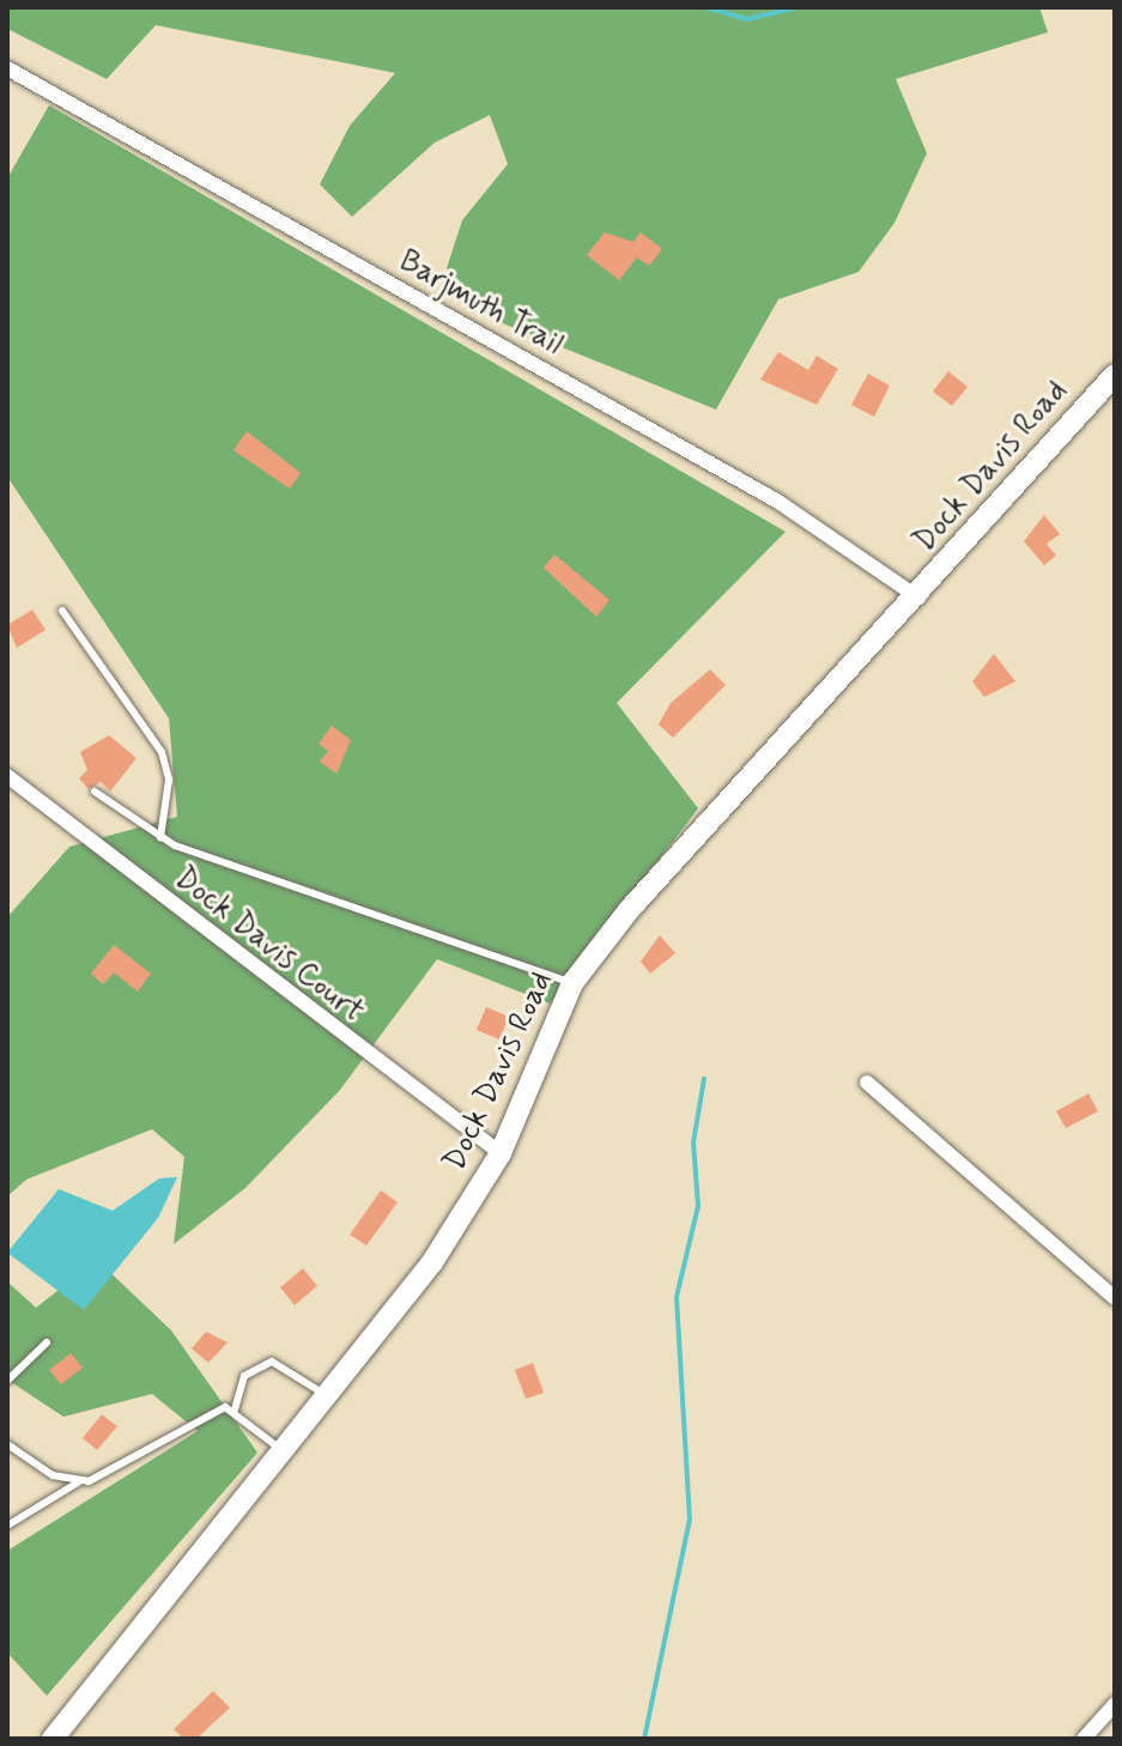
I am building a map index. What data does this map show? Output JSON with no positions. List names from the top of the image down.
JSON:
{
  "streets": {
    "street": ["Barjmuth Trail", "Dock Davis Road", "Dock Davis Court"]
  },
  "crossings": [
    ["Barjmuth Trail", "Dock Davis Road"],
    ["Dock Davis Road", "Dock Davis Court"]
  ]
}
